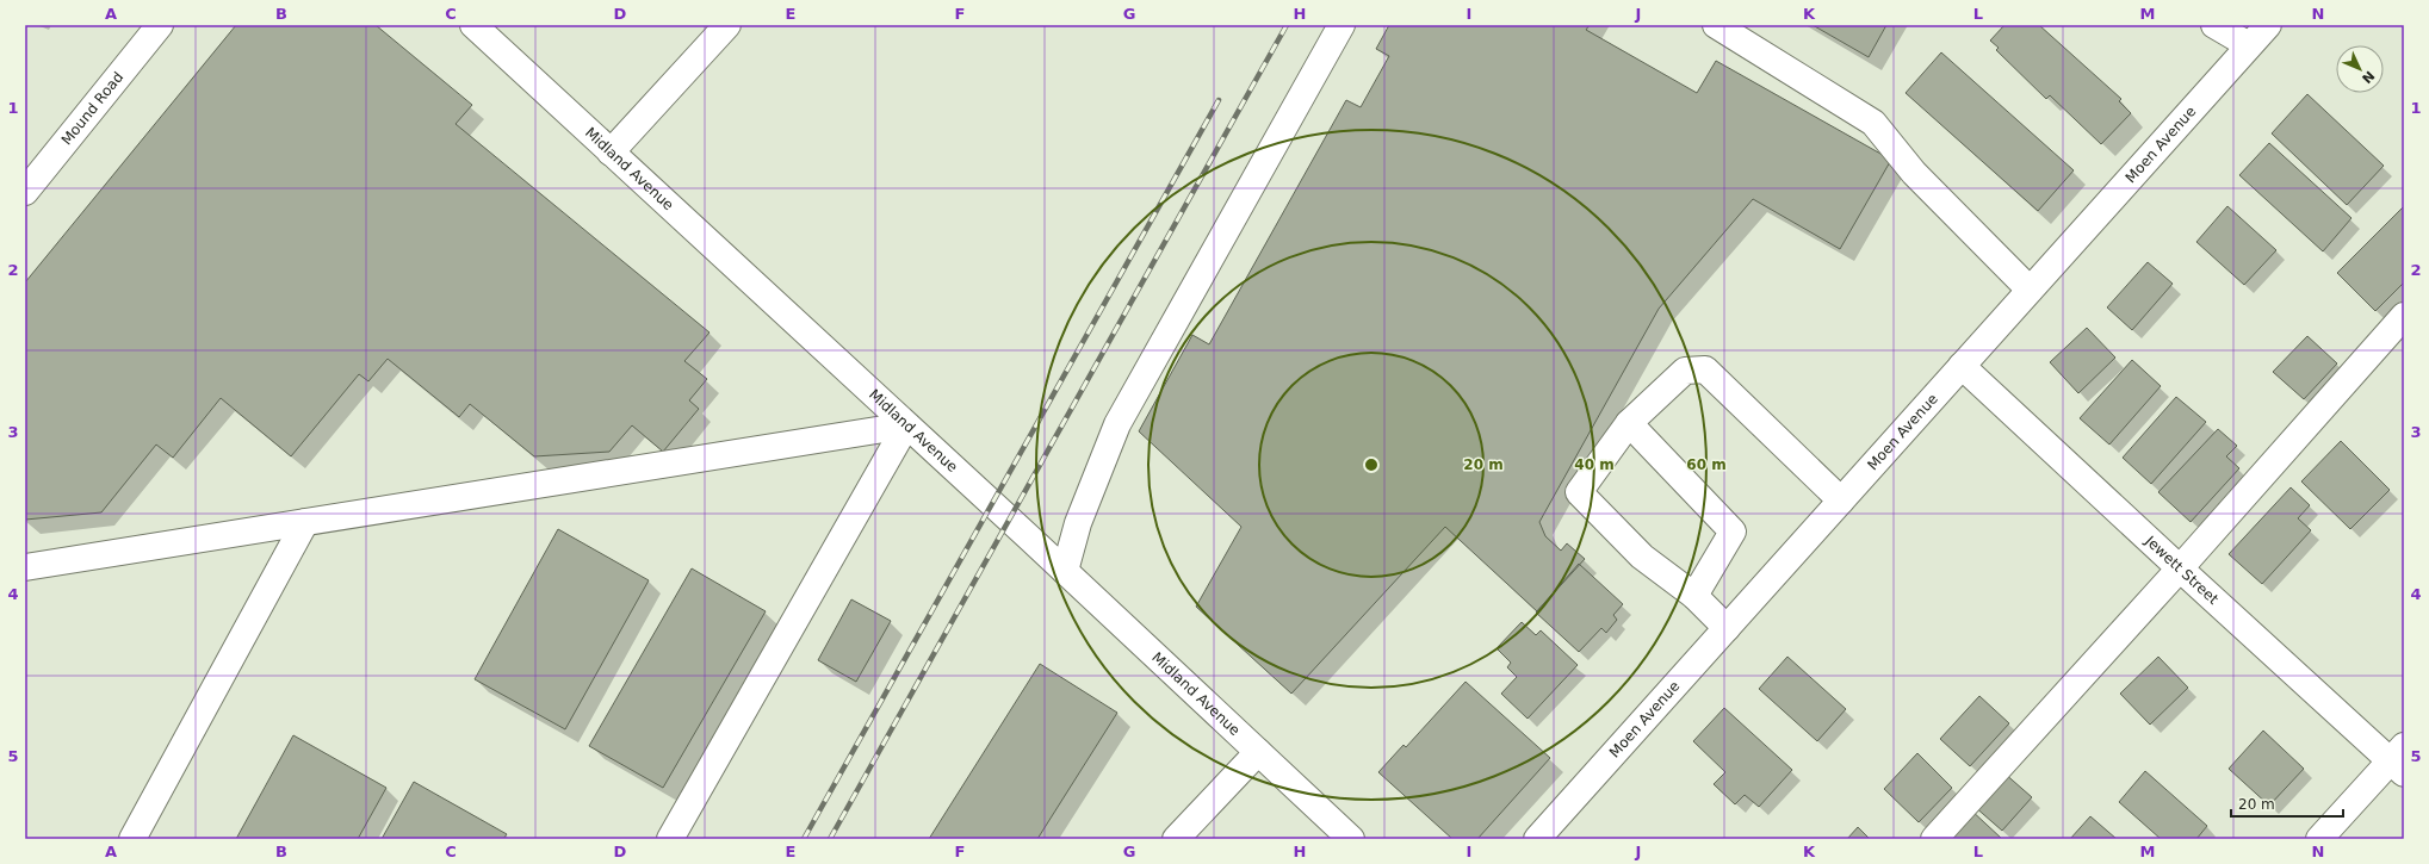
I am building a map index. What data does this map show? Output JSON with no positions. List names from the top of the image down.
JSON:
{
  "streets": {
    "street": [
      "Mound Road",
      "Moen Avenue",
      "Midland Avenue",
      "Jewett Street"
    ]
  },
  "crossings": [
    ["Moen Avenue", "Jewett Street"]
  ],
  "scale_bar": "20 m",
  "north": "bottom right",
  "grid": {
    "columns": [
      "A",
      "B",
      "C",
      "D",
      "E",
      "F",
      "G",
      "H",
      "I",
      "J",
      "K",
      "L",
      "M",
      "N"
    ],
    "rows": [
      "1",
      "2",
      "3",
      "4",
      "5"
    ]
  },
  "rings": ["20 m", "40 m", "60 m"]
}
